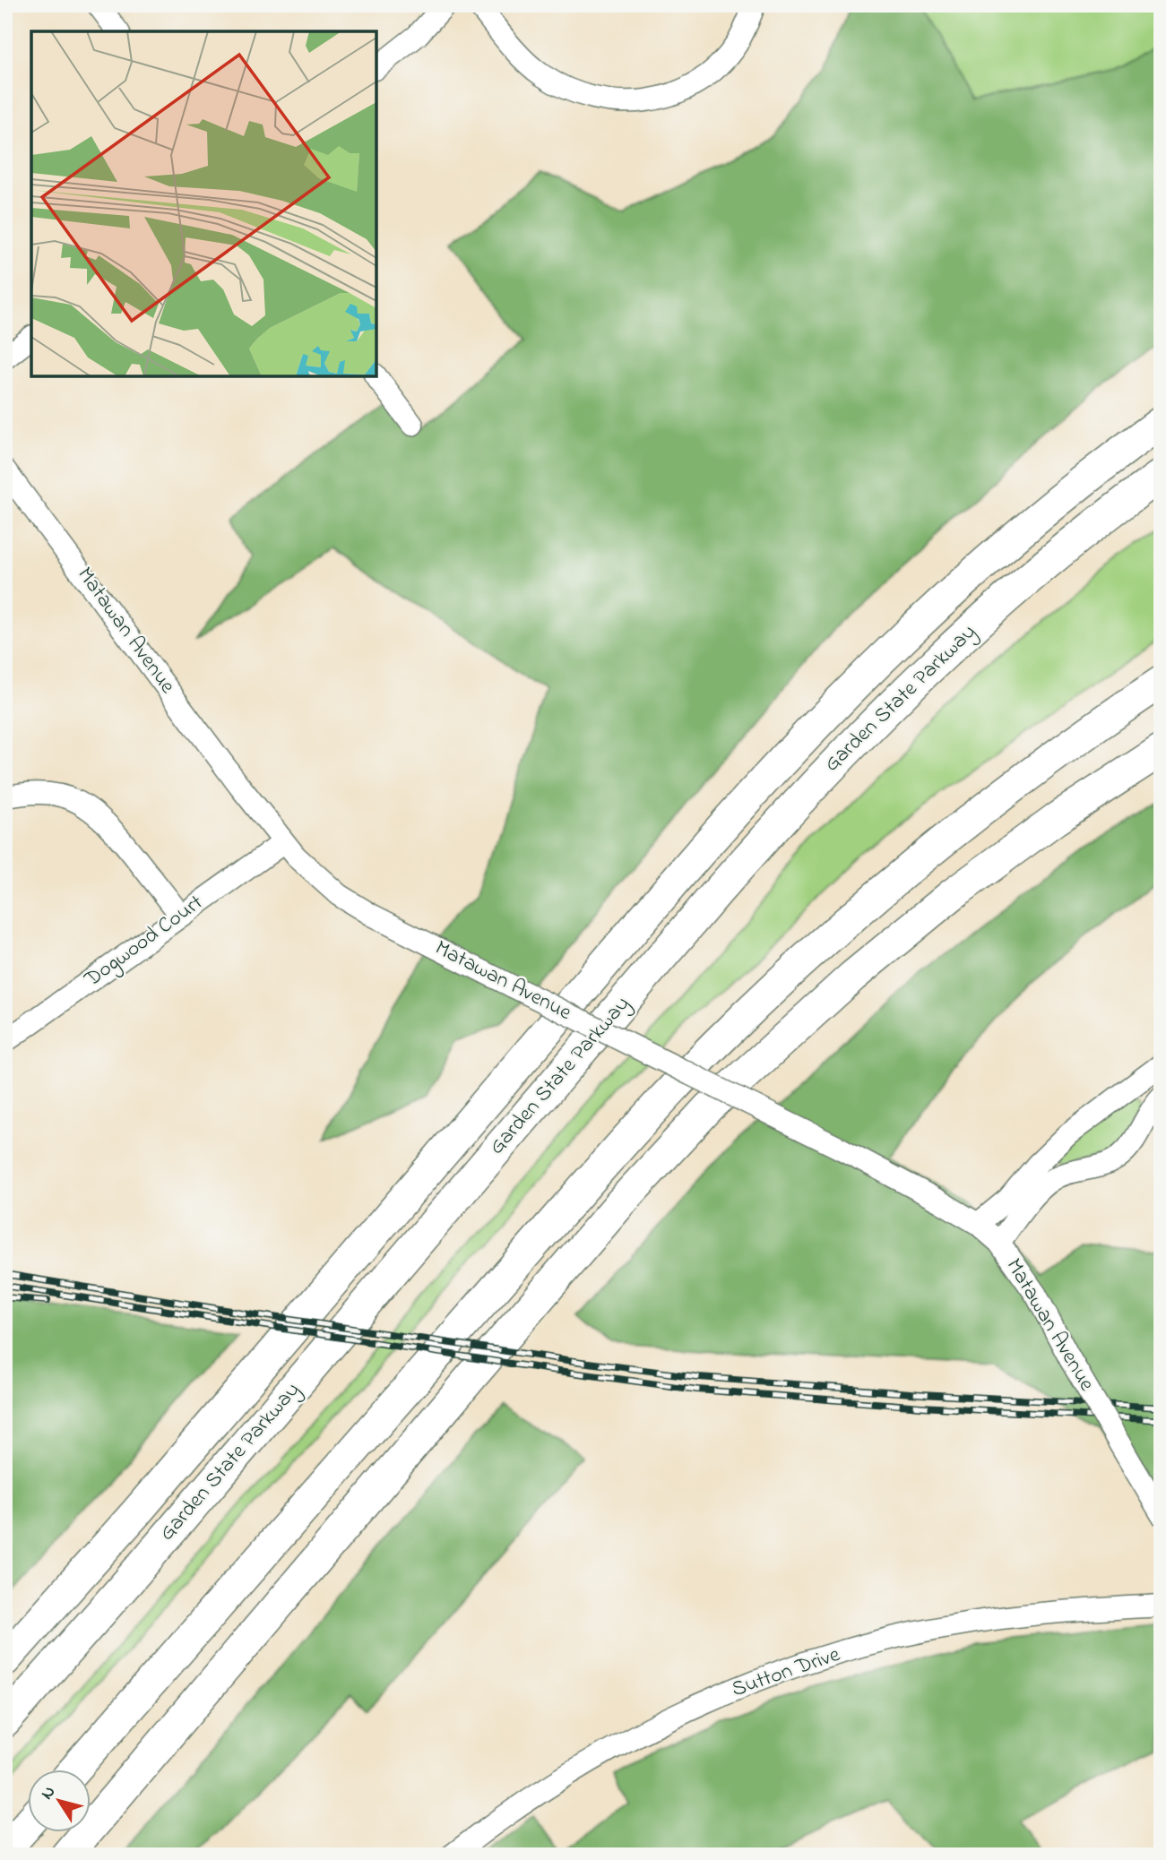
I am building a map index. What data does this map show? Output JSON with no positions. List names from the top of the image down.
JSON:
{
  "streets": {
    "highway": ["Garden State Parkway"],
    "street": ["Matawan Avenue", "Dogwood Court", "Sutton Drive"]
  },
  "crossings": [
    ["Matawan Avenue", "Dogwood Court"]
  ],
  "north": "top left"
}
